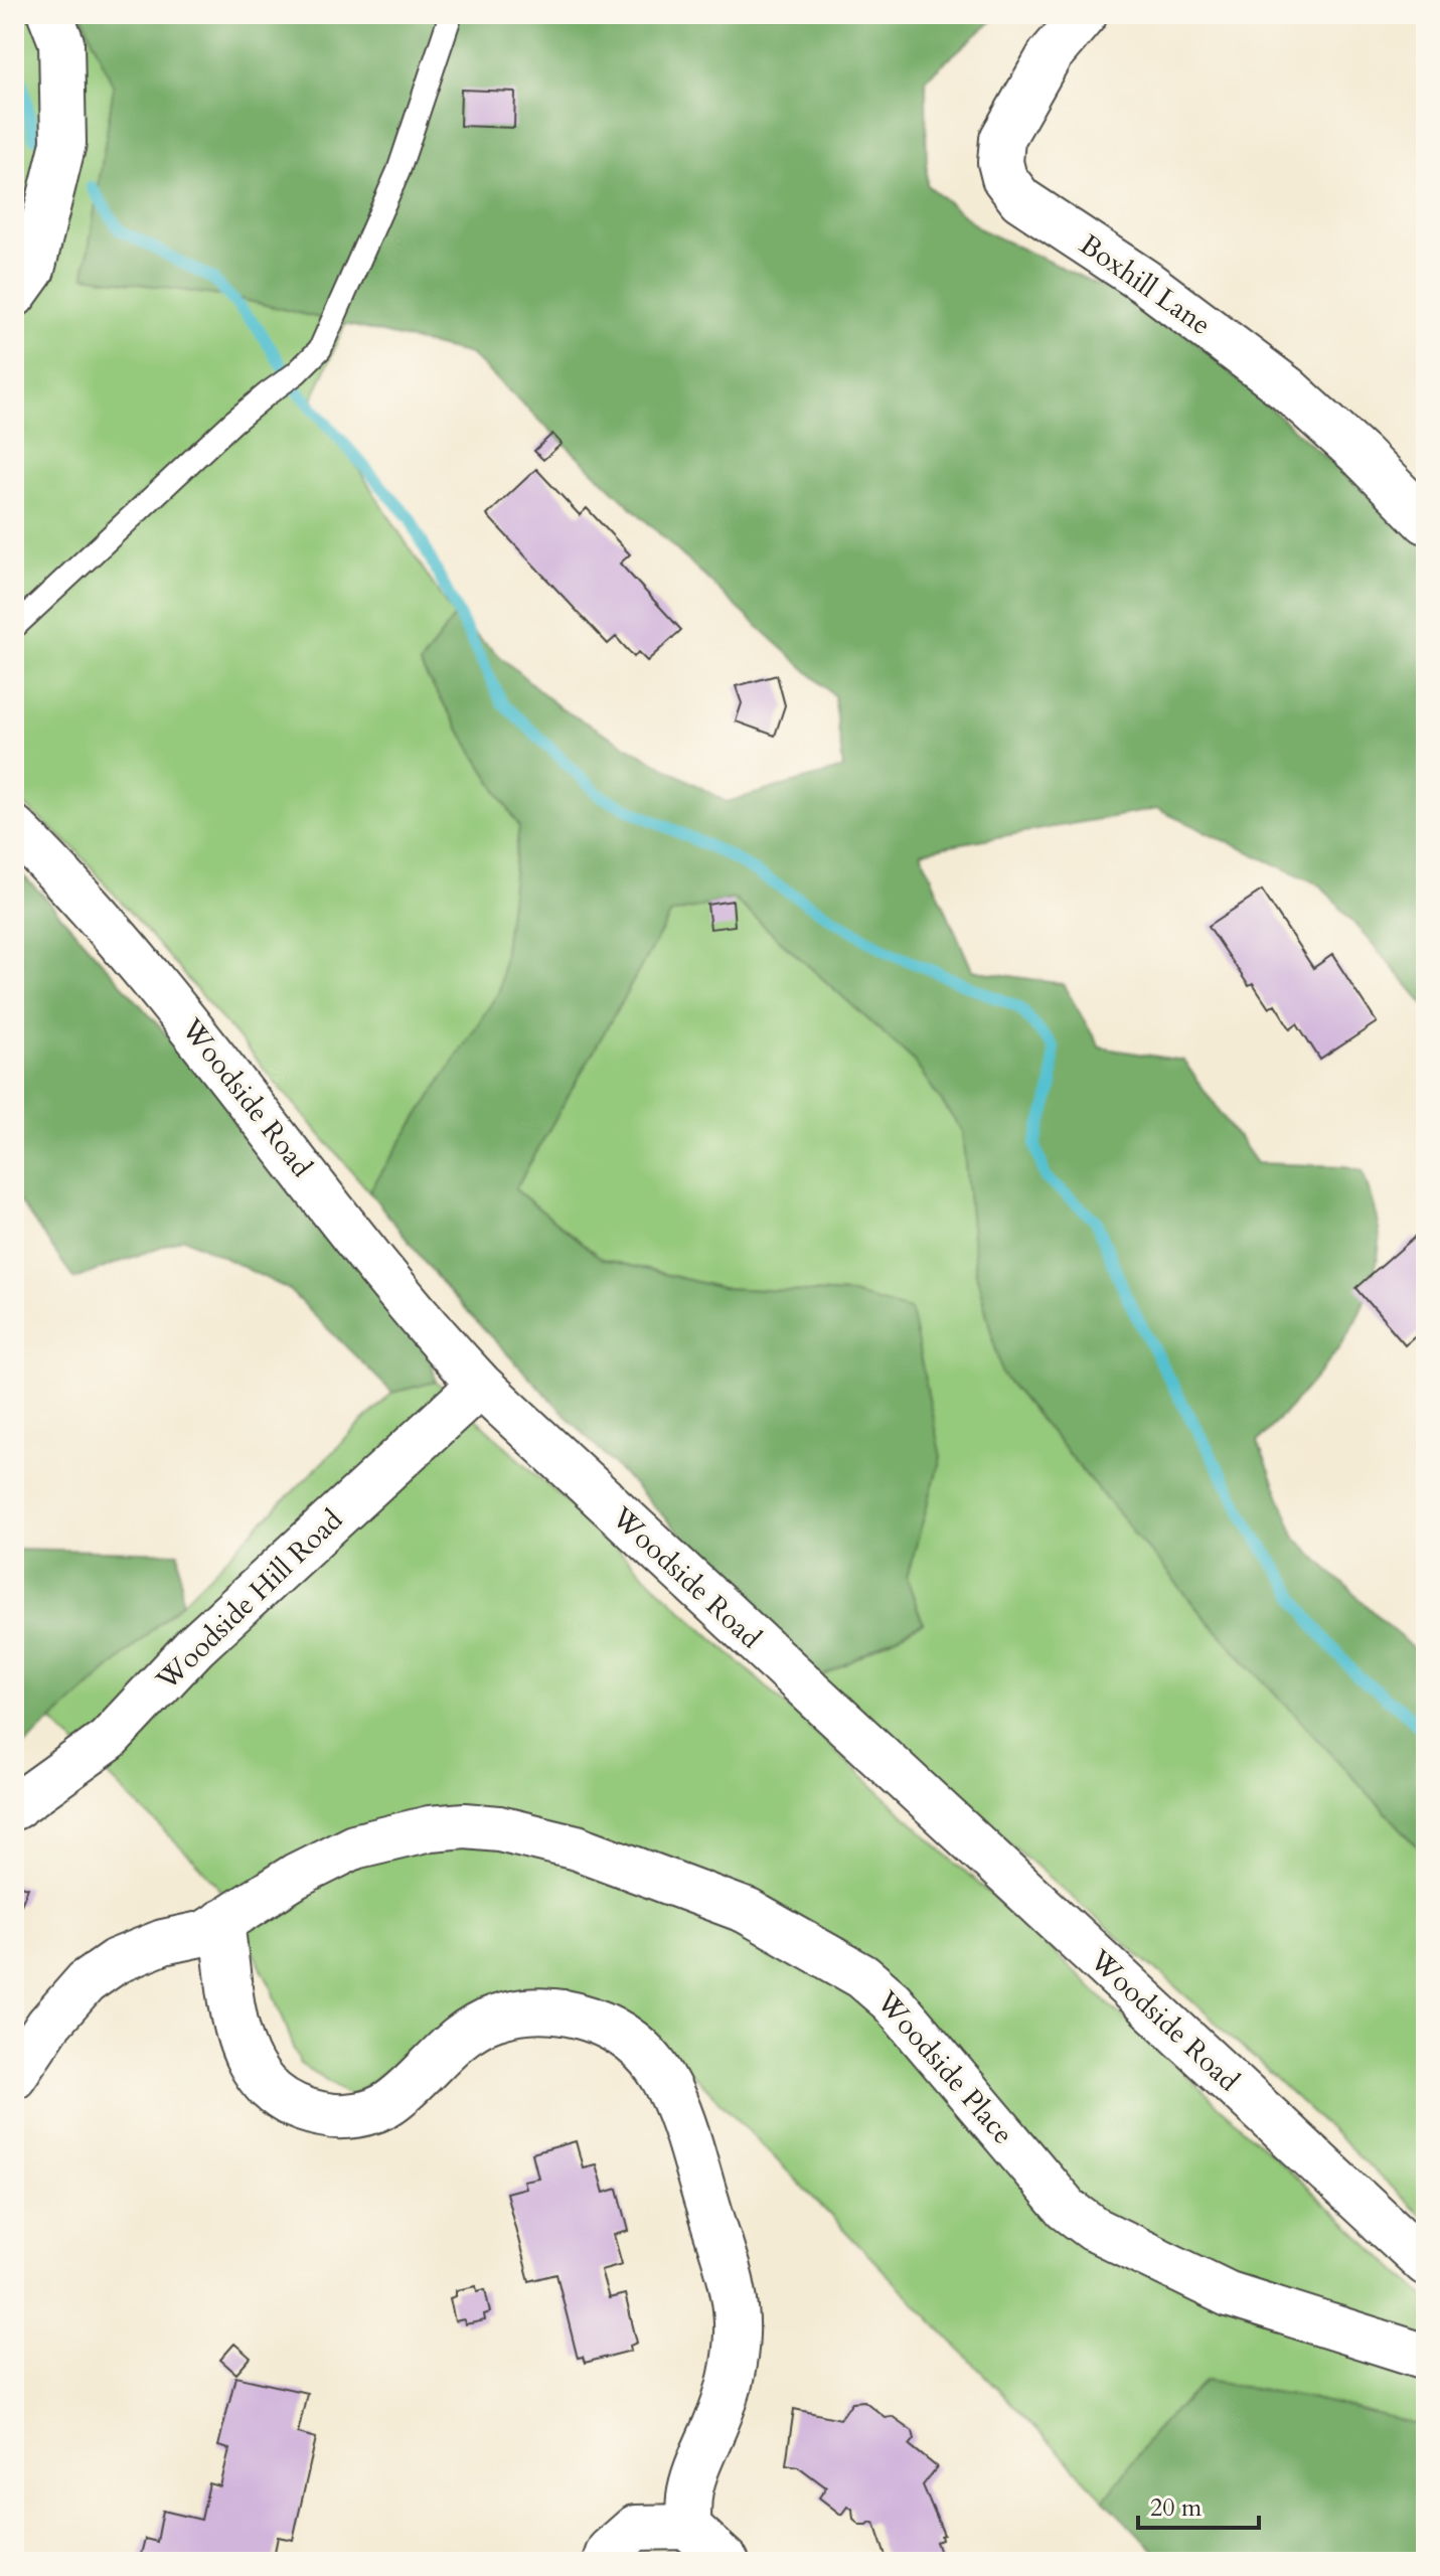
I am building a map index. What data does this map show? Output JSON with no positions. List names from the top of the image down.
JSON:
{
  "streets": {
    "street": [
      "Boxhill Lane",
      "Woodside Road",
      "Woodside Hill Road",
      "Woodside Place"
    ]
  },
  "crossings": [
    ["Woodside Road", "Woodside Hill Road"]
  ],
  "scale_bar": "20 m"
}
